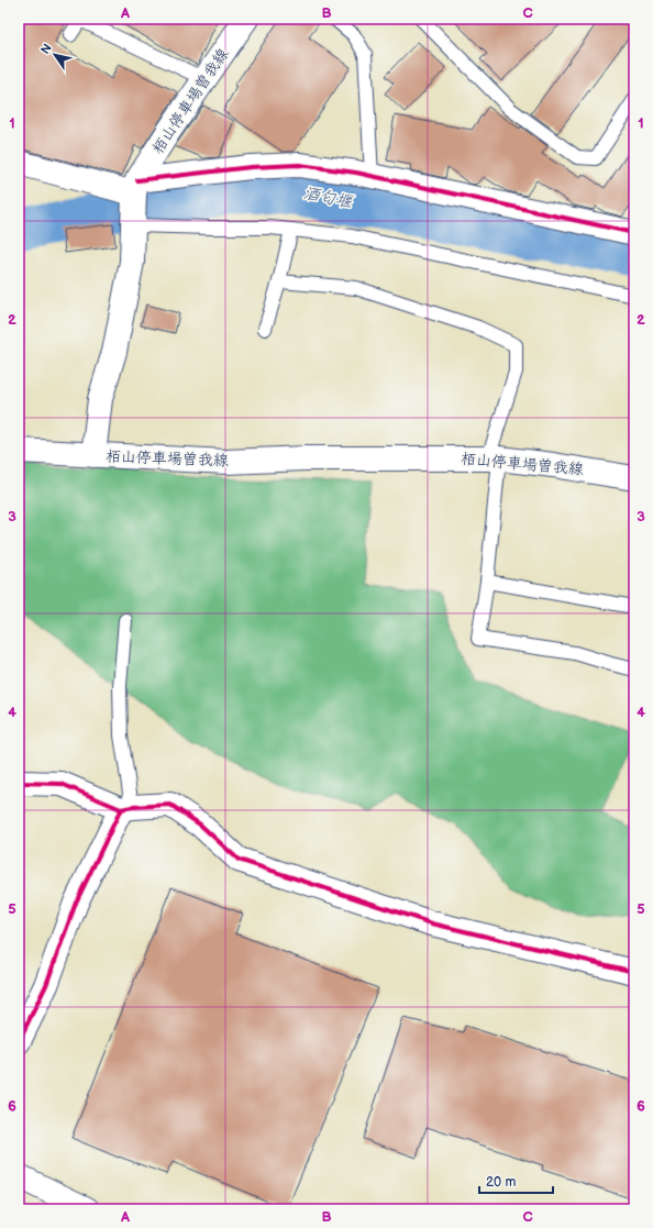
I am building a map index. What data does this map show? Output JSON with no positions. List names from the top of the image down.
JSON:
{
  "streets": {
    "main road": ["栢山停車場曽我線"]
  },
  "water": ["酒匂堰"],
  "scale_bar": "20 m",
  "north": "top left",
  "grid": {
    "columns": ["A", "B", "C"],
    "rows": [
      "1",
      "2",
      "3",
      "4",
      "5",
      "6"
    ]
  }
}
